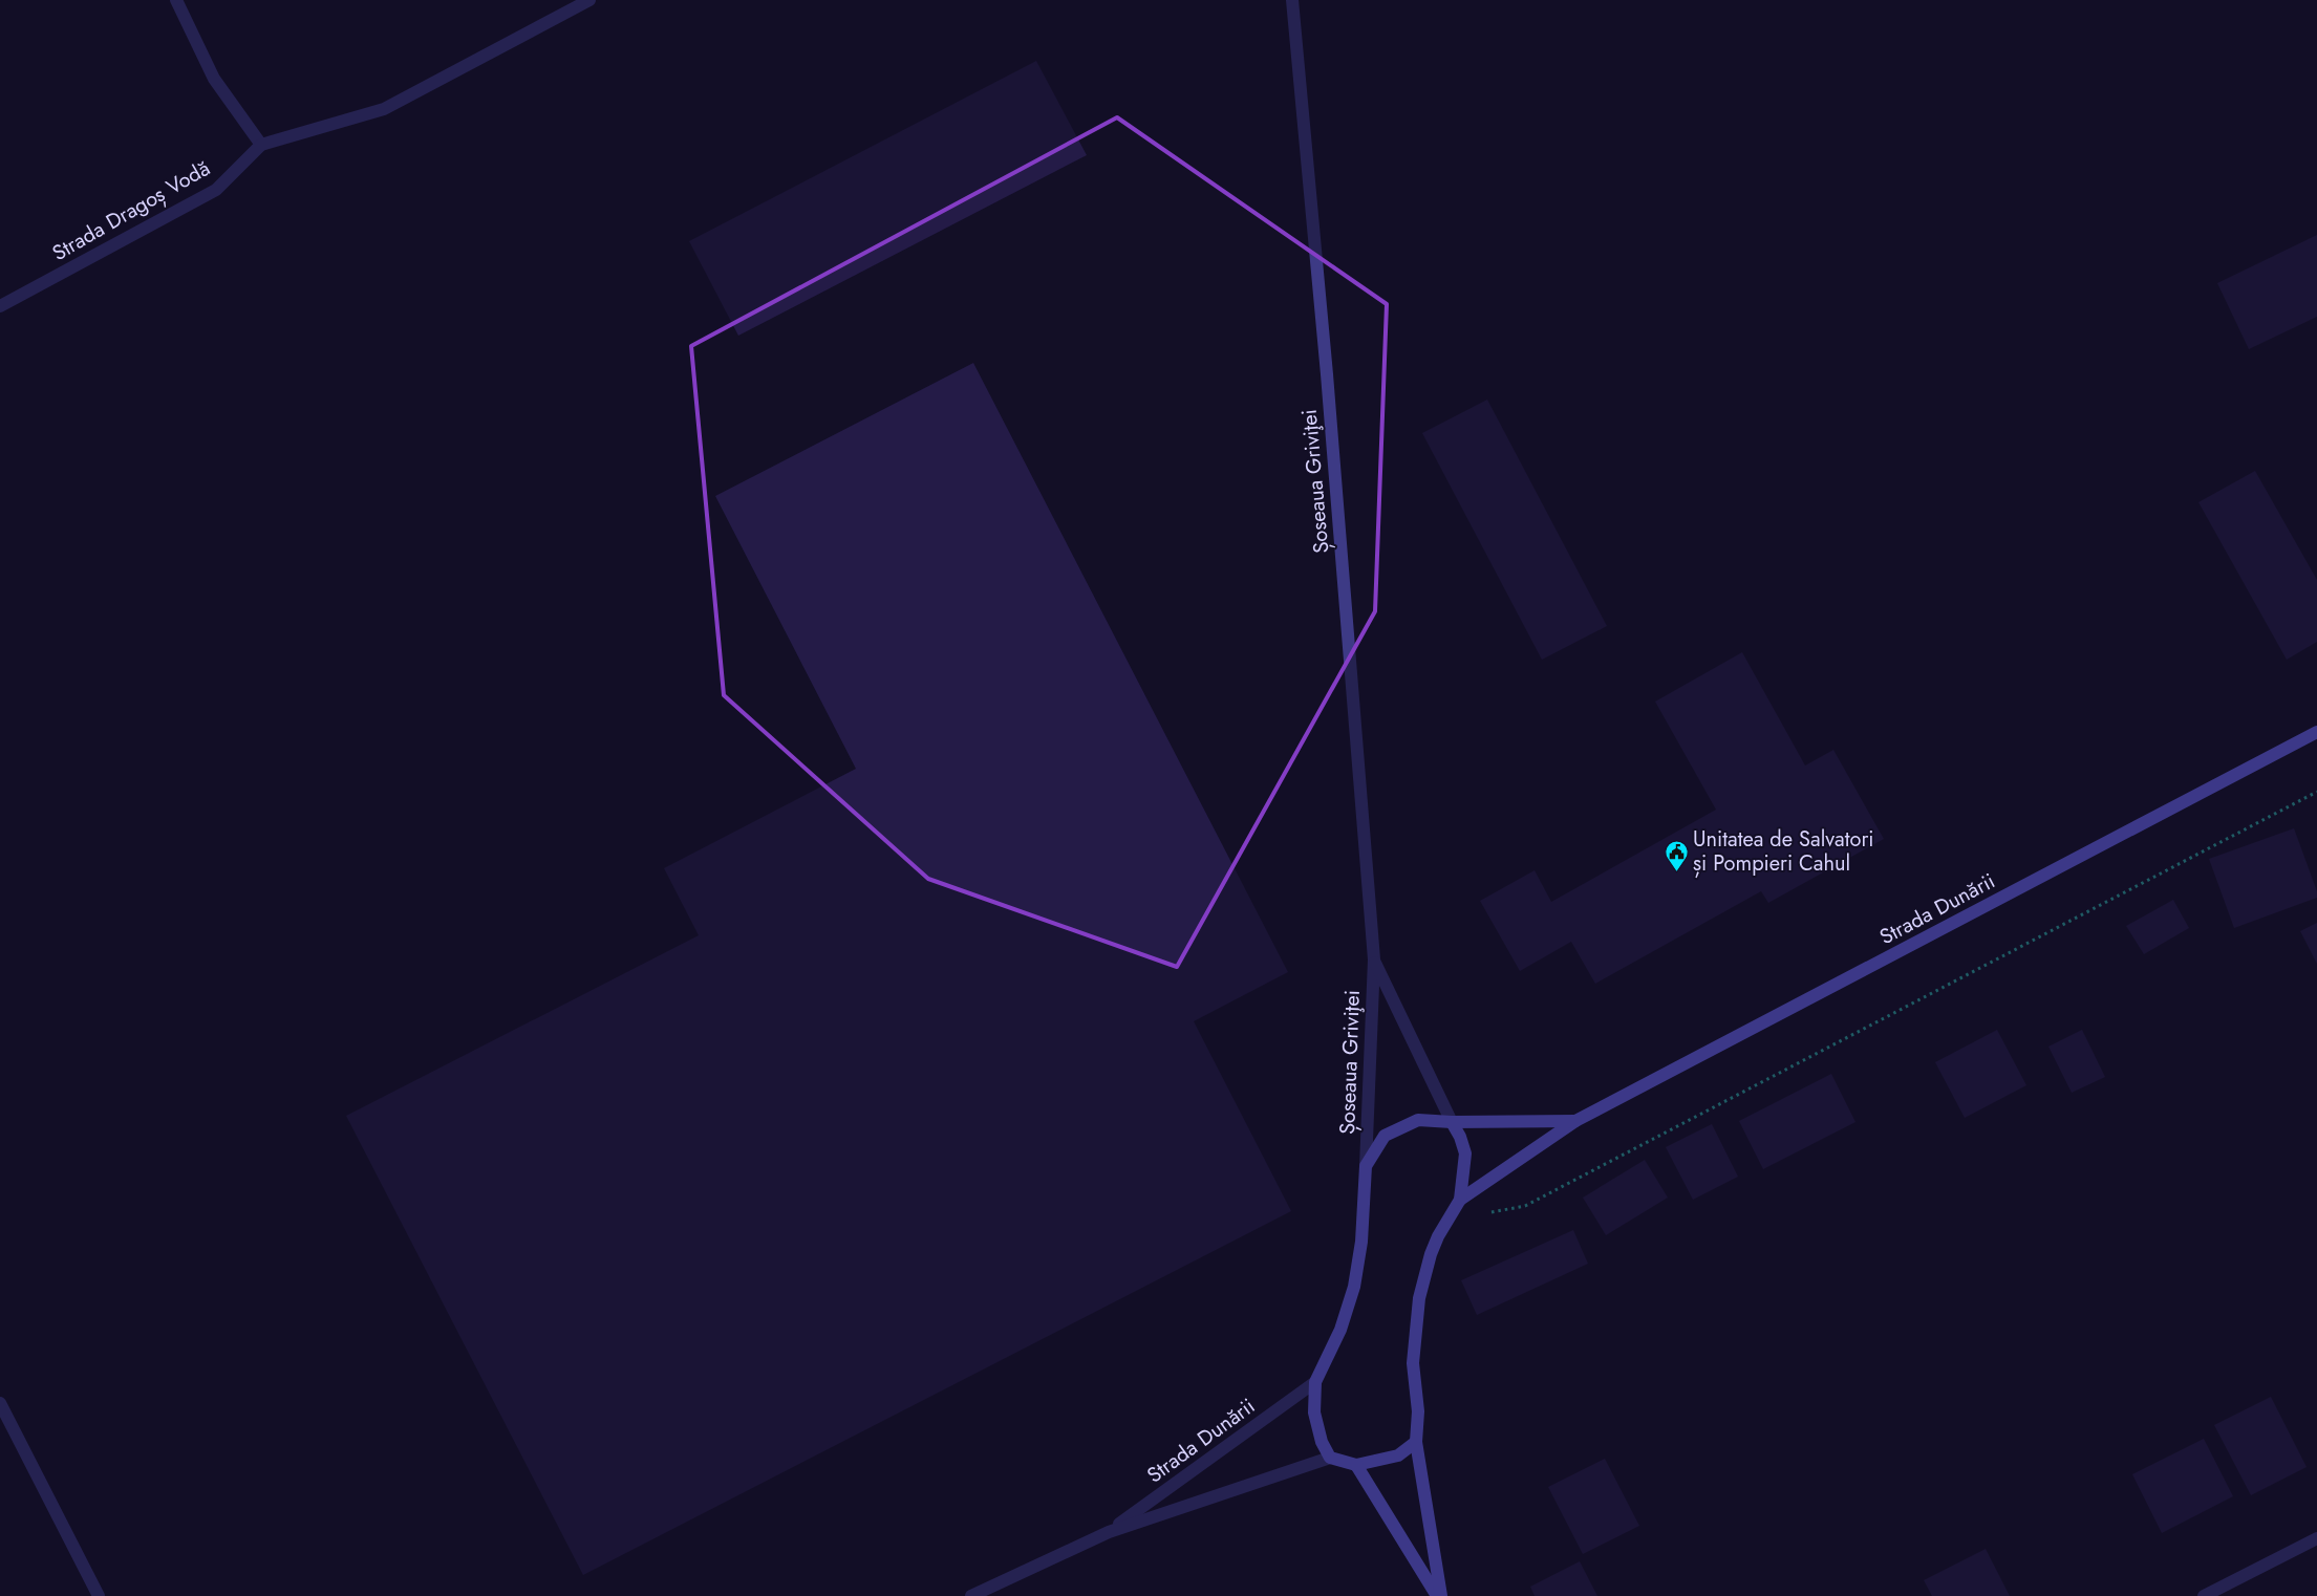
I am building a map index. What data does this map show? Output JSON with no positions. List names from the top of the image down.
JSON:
{
  "streets": {
    "main road": ["Strada Dunării"],
    "street": ["Strada Dragoș Vodă", "Șoseaua Griviţei"]
  },
  "crossings": [
    ["Șoseaua Griviţei", "Strada Dunării"]
  ],
  "places": {
    "public building": ["Unitatea de Salvatori și Pompieri Cahul"]
  }
}
